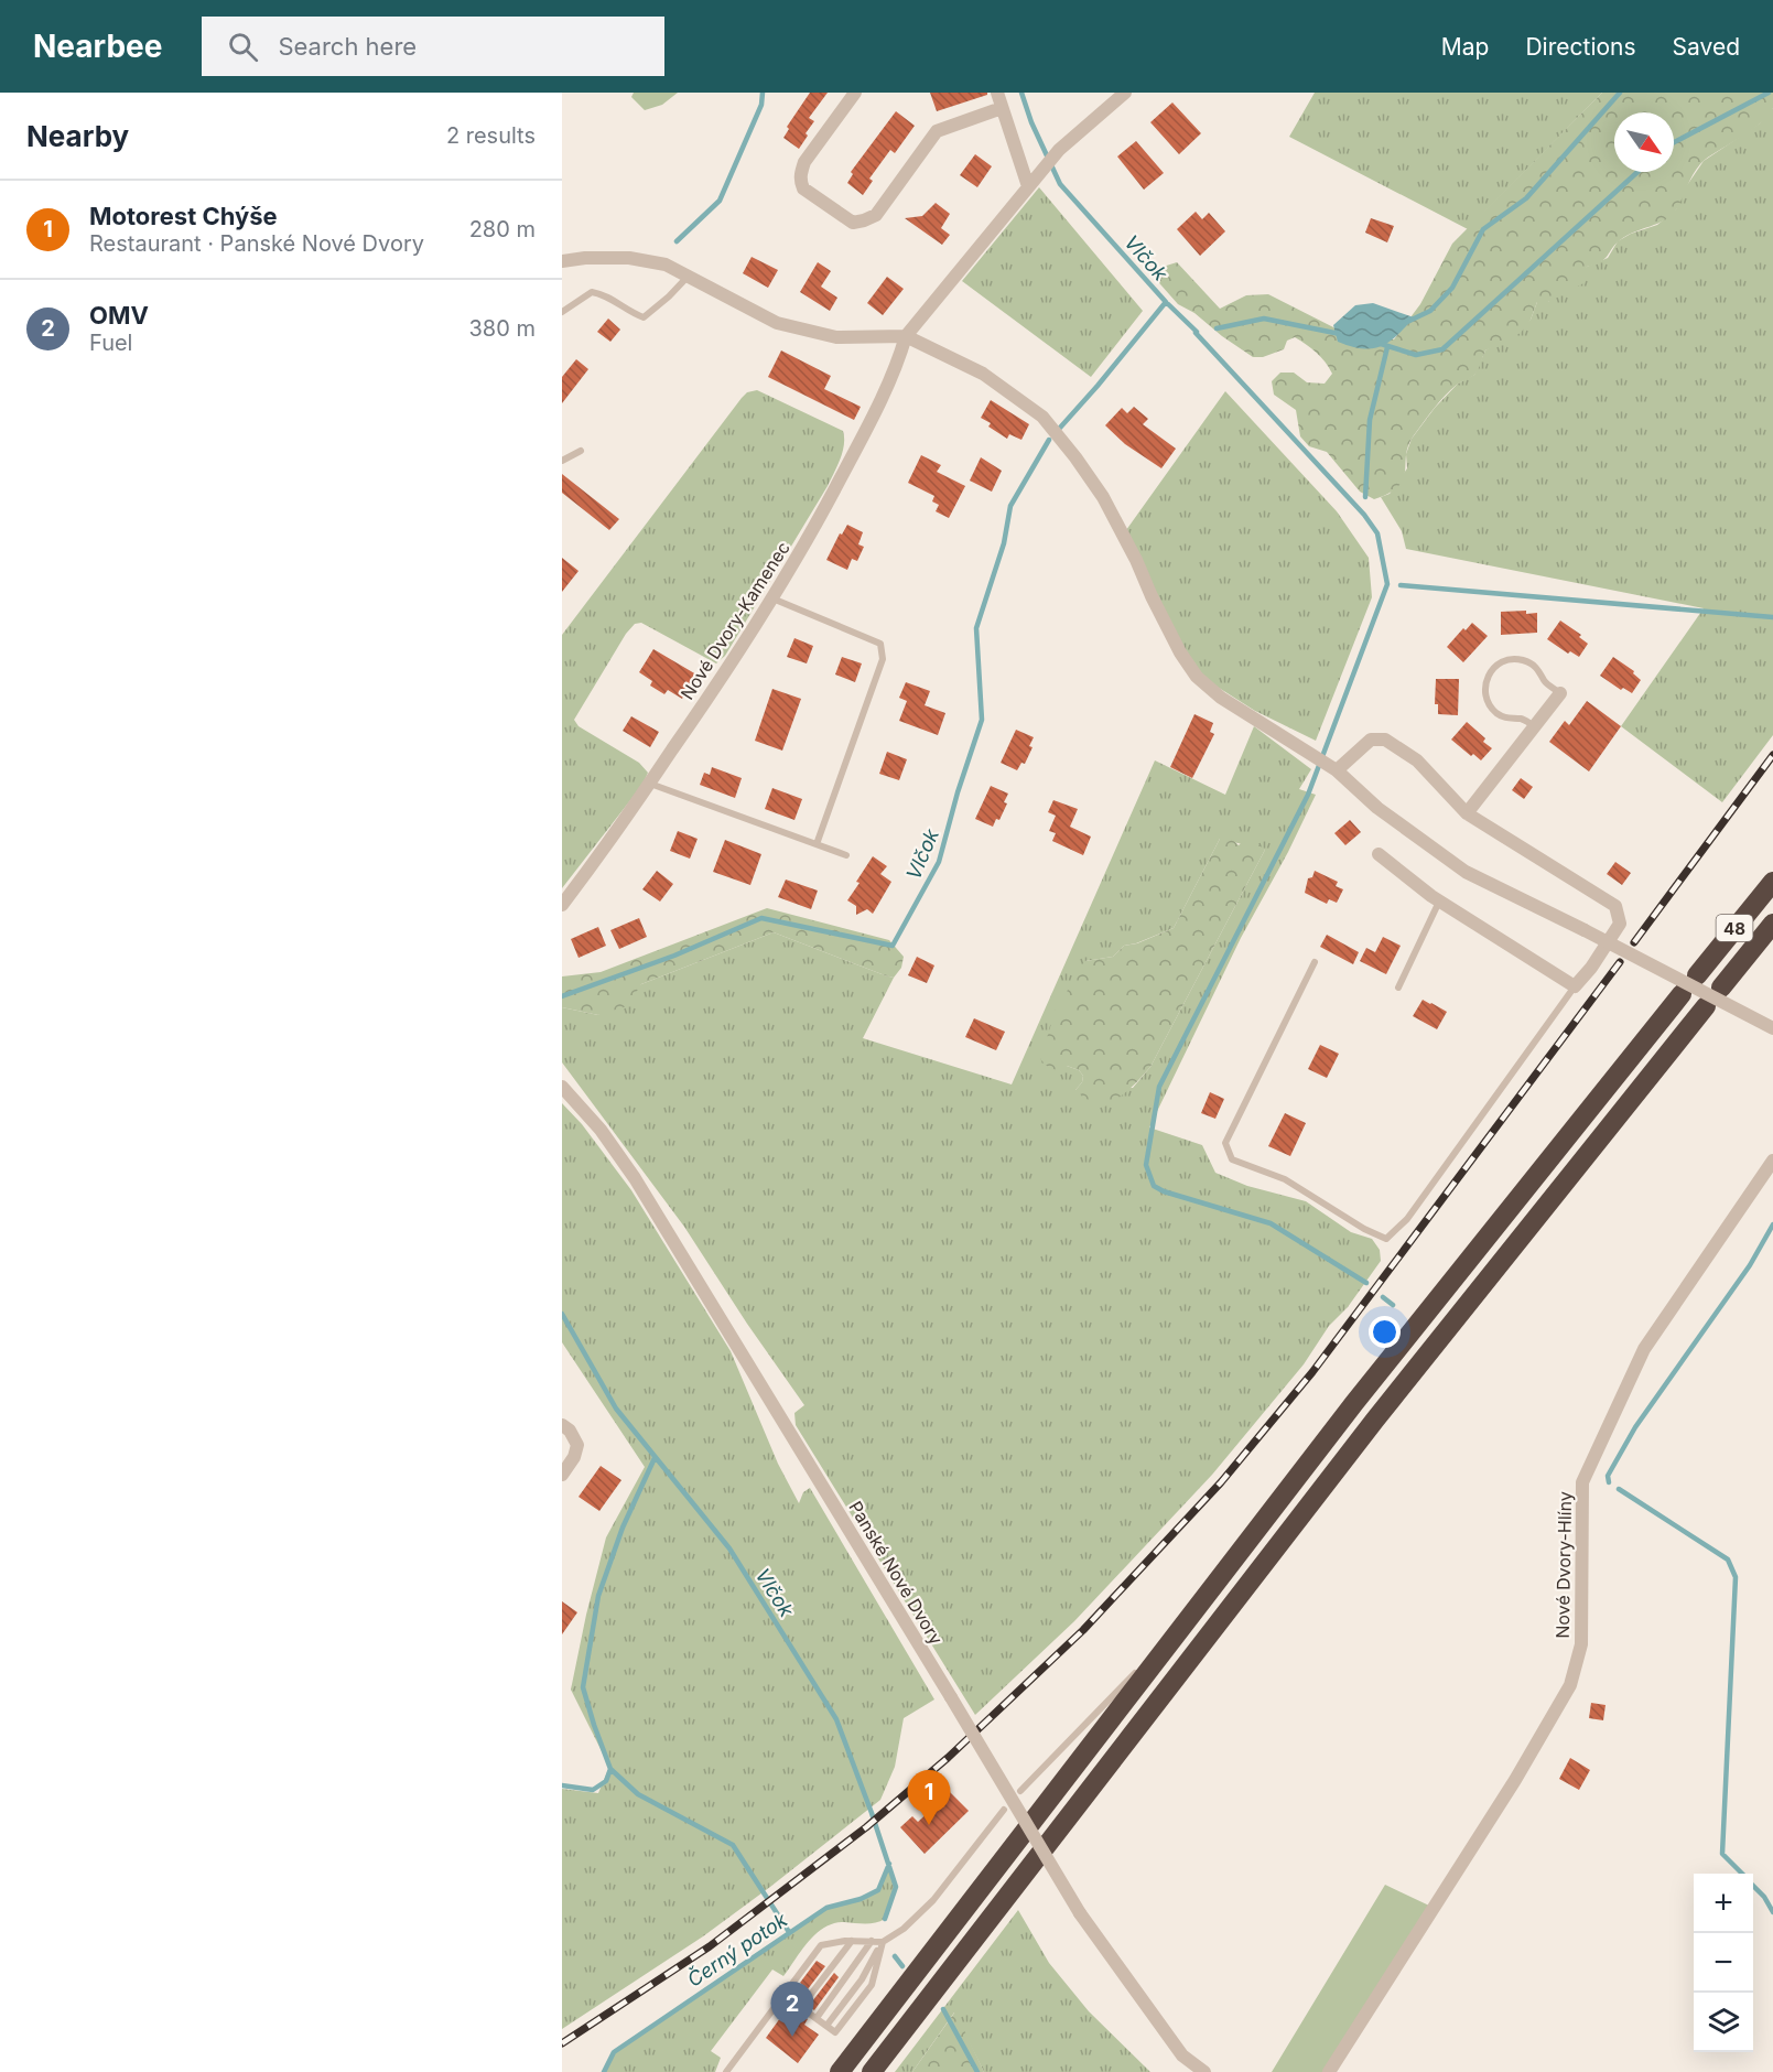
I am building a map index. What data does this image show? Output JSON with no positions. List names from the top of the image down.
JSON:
{
  "streets": {
    "highway": ["48"],
    "street": ["Nové Dvory-Kamenec", "Nové Dvory-Hlíny", "Panské Nové Dvory"]
  },
  "water": ["Vlčok", "Černý potok"],
  "north": "bottom right",
  "page": {
    "header": "Nearbee",
    "search": "Search here",
    "nav": ["Map", "Directions", "Saved"],
    "heading": ["Nearby", "2 results"],
    "list": [
      {
        "mark": "1",
        "name": "Motorest Chýše",
        "note": "Restaurant · Panské Nové Dvory",
        "value": "280 m"
      },
      {
        "mark": "2",
        "name": "OMV",
        "note": "Fuel",
        "value": "380 m"
      }
    ],
    "pins": ["1", "2"],
    "map_buttons": ["+", "−"]
  }
}
